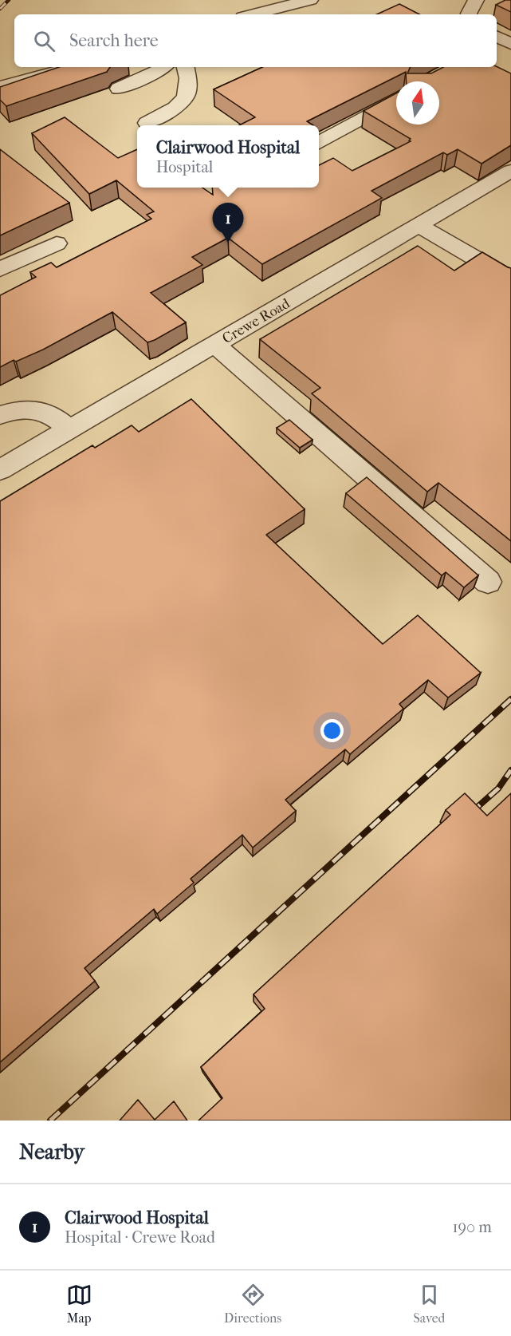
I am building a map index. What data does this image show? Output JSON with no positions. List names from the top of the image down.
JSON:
{
  "streets": {
    "street": ["Crewe Road"]
  },
  "north": "top",
  "page": {
    "search": "Search here",
    "popup": ["Clairwood Hospital", "Hospital"],
    "pins": "1",
    "heading": "Nearby",
    "list": [
      {
        "mark": "1",
        "name": "Clairwood Hospital",
        "note": "Hospital · Crewe Road",
        "value": "190 m"
      }
    ],
    "nav": ["Map", "Directions", "Saved"]
  }
}
